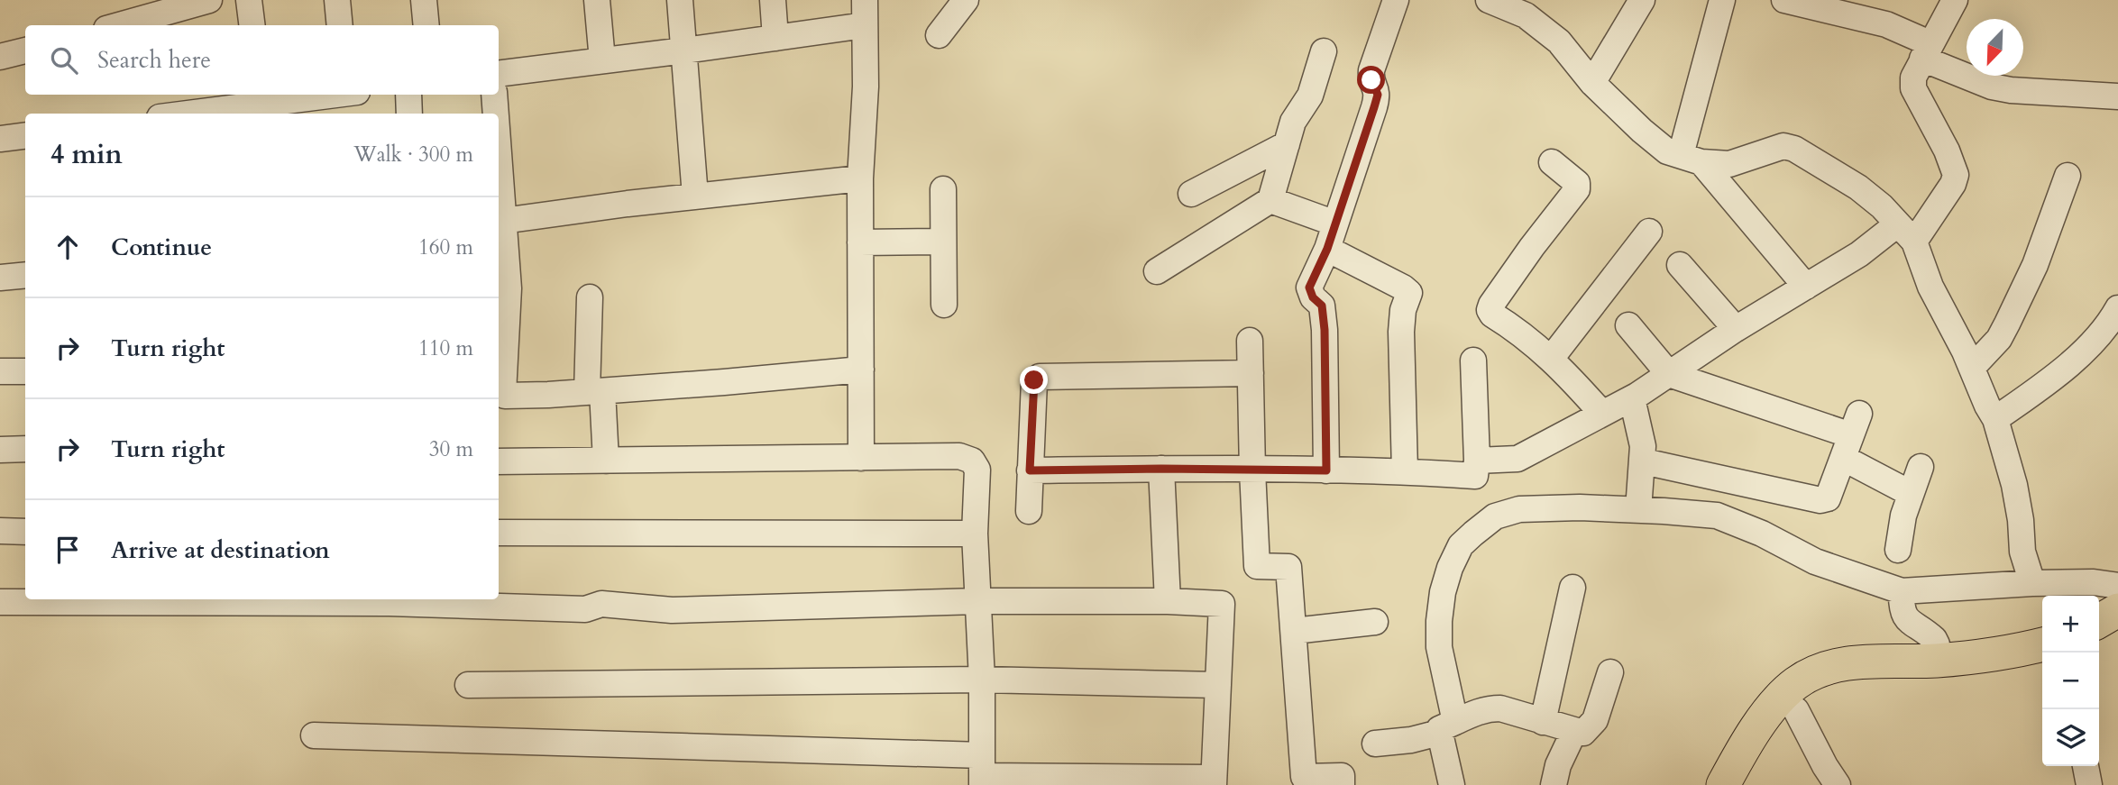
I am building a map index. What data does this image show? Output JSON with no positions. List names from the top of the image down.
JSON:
{
  "north": "bottom left",
  "page": {
    "search": "Search here",
    "heading": ["4 min", "Walk · 300 m"],
    "list": [
      ["Continue", "160 m"],
      ["Turn right", "110 m"],
      ["Turn right", "30 m"],
      "Arrive at destination"
    ],
    "map_buttons": ["+", "−"]
  }
}
